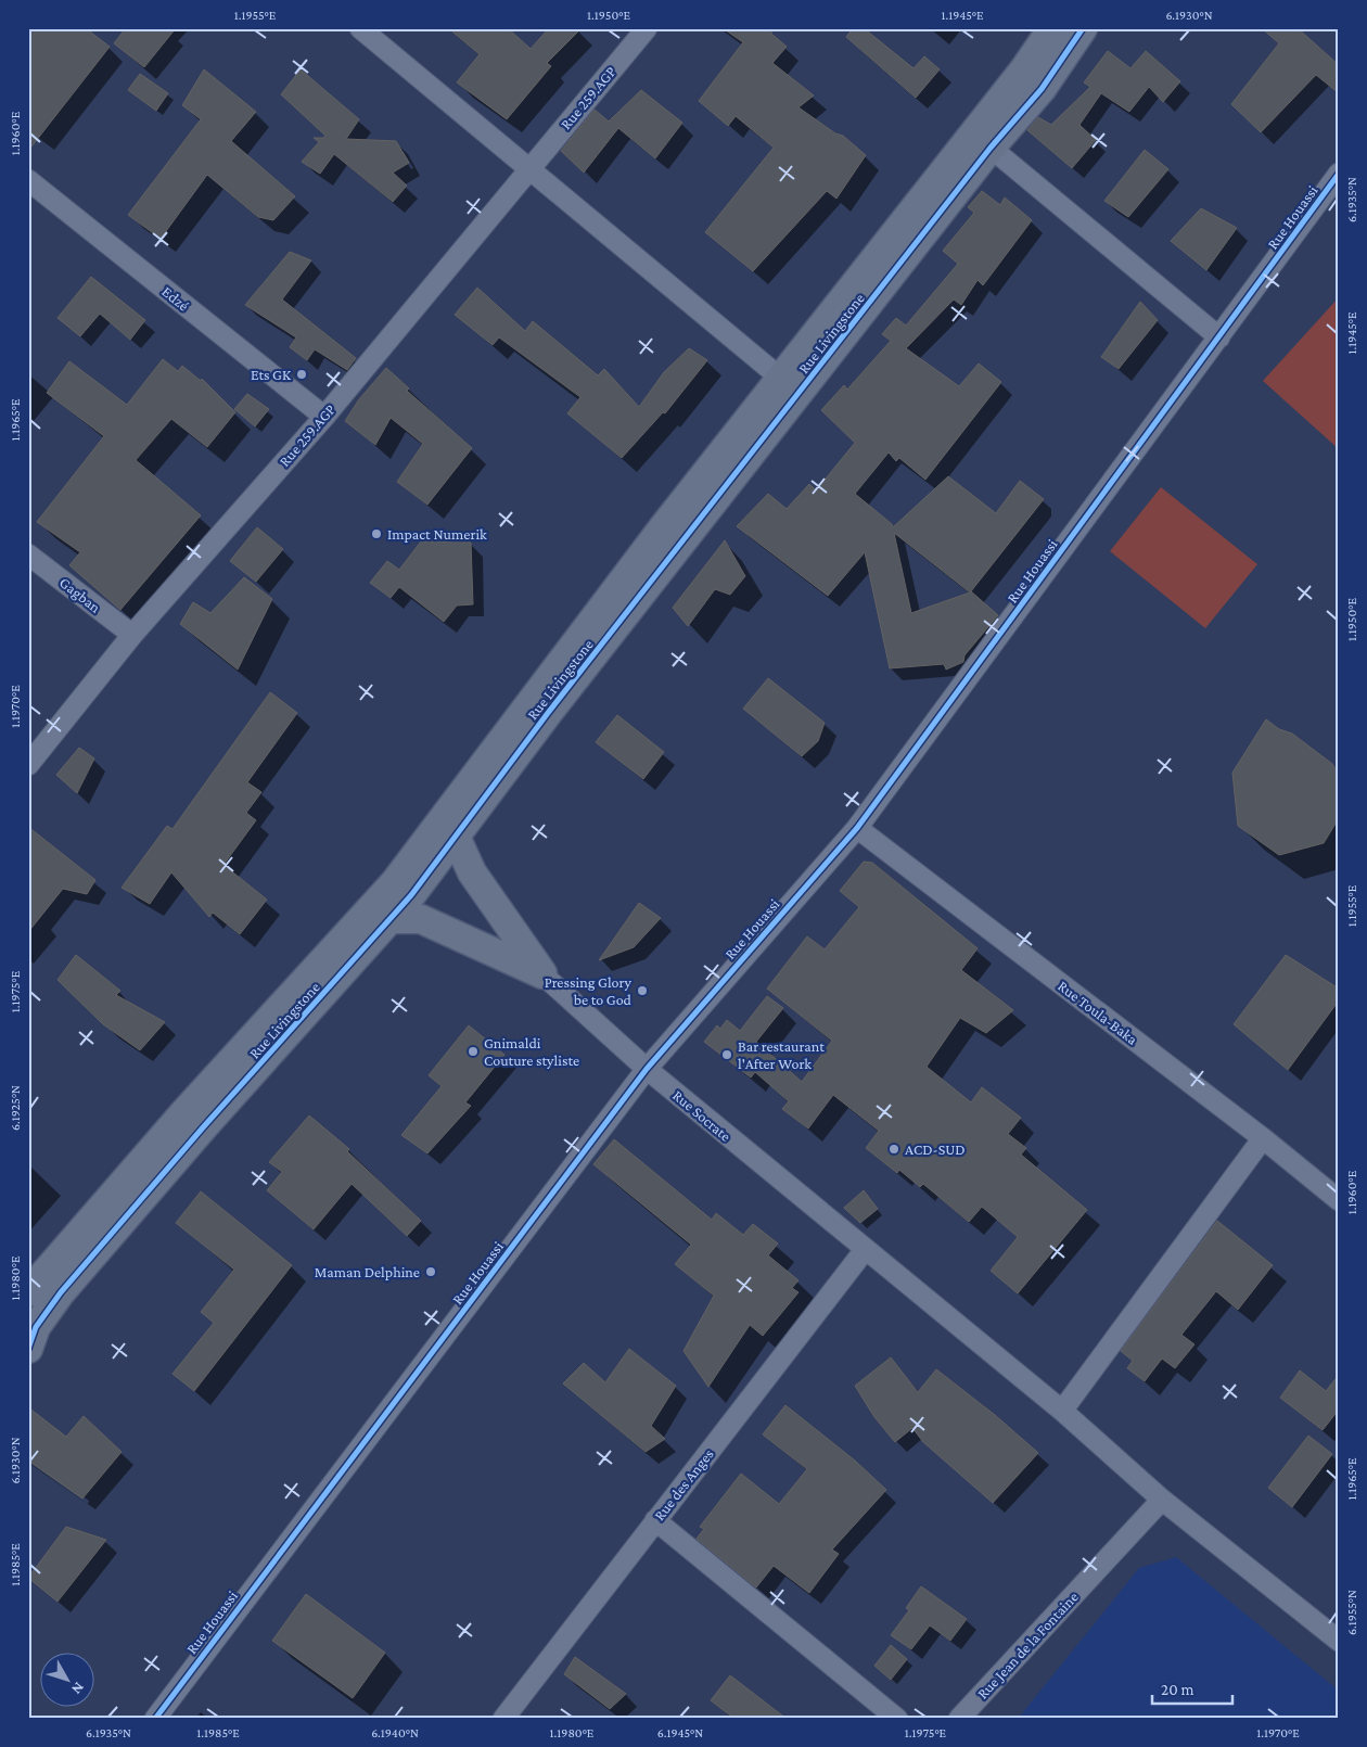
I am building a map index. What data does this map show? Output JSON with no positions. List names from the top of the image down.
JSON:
{
  "streets": {
    "street": [
      "Rue 259.AGP",
      "Rue Houassi",
      "Edzé",
      "Rue Livingstone",
      "Gagban",
      "Rue Toula-Baka",
      "Rue Socrate",
      "Rue des Anges",
      "Rue Jean de la Fontaine"
    ]
  },
  "crossings": [
    ["Rue 259.AGP", "Edzé"],
    ["Rue 259.AGP", "Gagban"],
    ["Rue Houassi", "Rue Toula-Baka"],
    ["Rue Houassi", "Rue Socrate"],
    ["Rue Socrate", "Rue des Anges"],
    ["Rue Socrate", "Rue Jean de la Fontaine"]
  ],
  "places": [
    "Ets GK",
    "Impact Numerik",
    "Pressing Glory be to God",
    "Gnimaldi Couture styliste",
    "Bar restaurant l'After Work",
    "ACD-SUD",
    "Maman Delphine"
  ],
  "scale_bar": "20 m",
  "north": "bottom right",
  "coordinates": [
    "1.1955°E",
    "1.1950°E",
    "1.1945°E",
    "6.1930°N",
    "1.1960°E",
    "6.1935°N",
    "1.1965°E",
    "1.1970°E",
    "1.1975°E",
    "6.1925°N",
    "1.1980°E",
    "1.1985°E",
    "6.1955°N",
    "6.1940°N",
    "6.1945°N"
  ]
}
